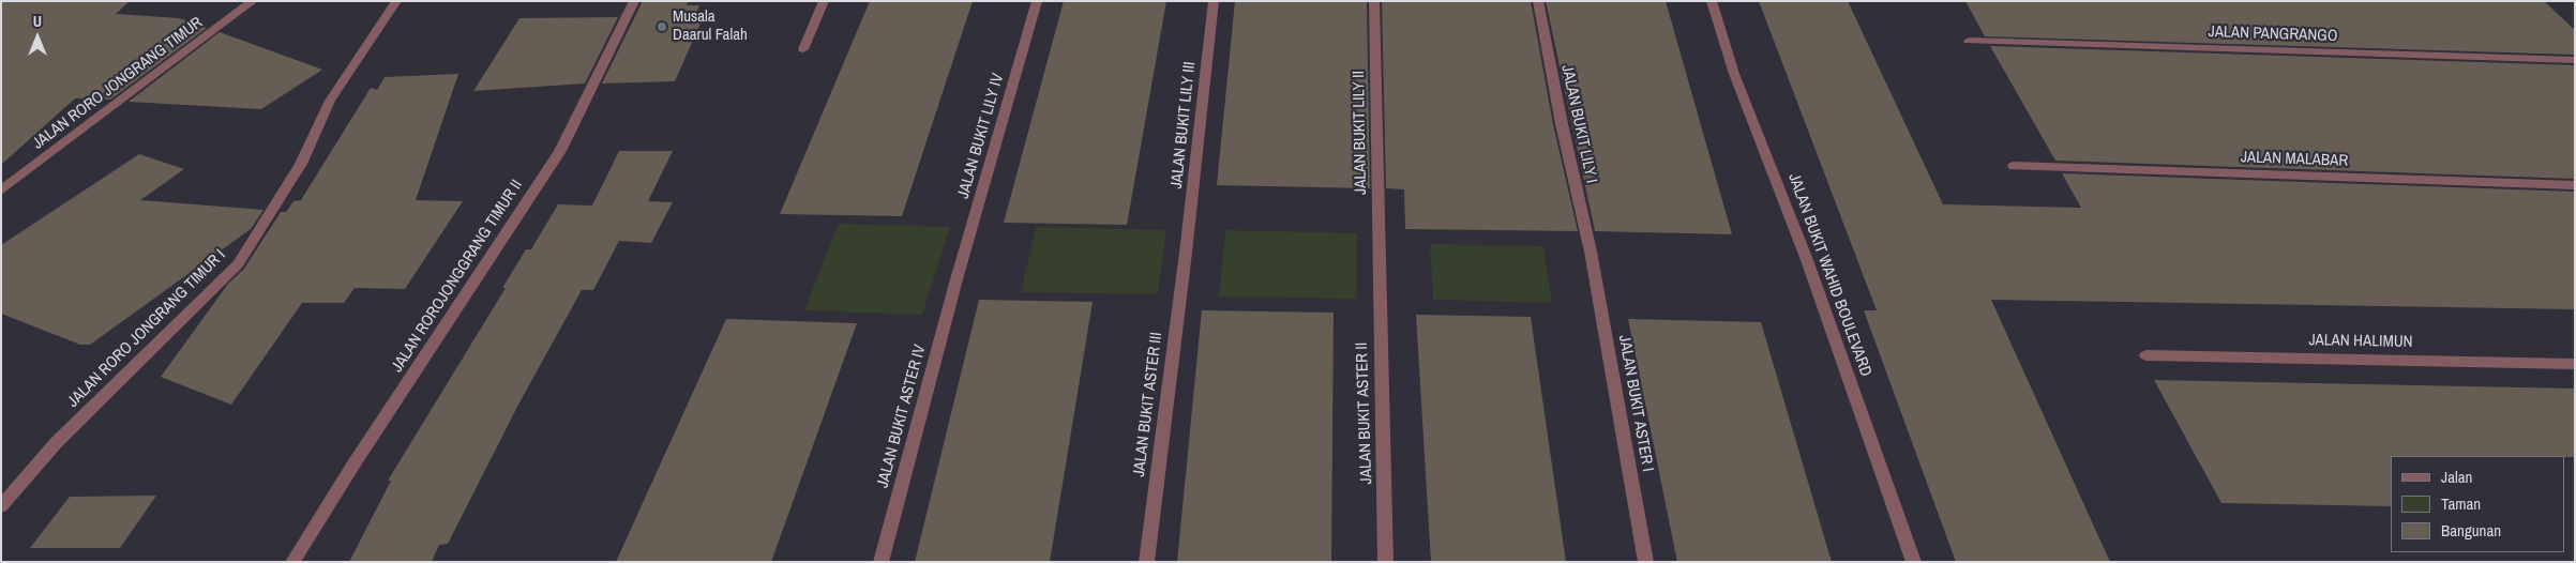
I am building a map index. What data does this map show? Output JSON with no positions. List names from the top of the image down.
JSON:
{
  "streets": {
    "street": [
      "JALAN PANGRANGO",
      "JALAN RORO JONGRANG TIMUR",
      "JALAN BUKIT LILY I",
      "JALAN BUKIT LILY III",
      "JALAN BUKIT LILY II",
      "JALAN BUKIT LILY IV",
      "JALAN MALABAR",
      "JALAN BUKIT WAHID BOULEVARD",
      "JALAN ROROJONGGRANG TIMUR II",
      "JALAN RORO JONGRANG TIMUR I",
      "JALAN HALIMUN",
      "JALAN BUKIT ASTER I",
      "JALAN BUKIT ASTER III",
      "JALAN BUKIT ASTER II",
      "JALAN BUKIT ASTER IV"
    ]
  },
  "crossings": [
    ["JALAN BUKIT LILY I", "JALAN BUKIT ASTER I"],
    ["JALAN BUKIT LILY III", "JALAN BUKIT ASTER III"],
    ["JALAN BUKIT LILY II", "JALAN BUKIT ASTER II"],
    ["JALAN BUKIT LILY IV", "JALAN BUKIT ASTER IV"]
  ],
  "places": ["Musala Daarul Falah"],
  "legend": ["Jalan", "Taman", "Bangunan"],
  "north": "top"
}
